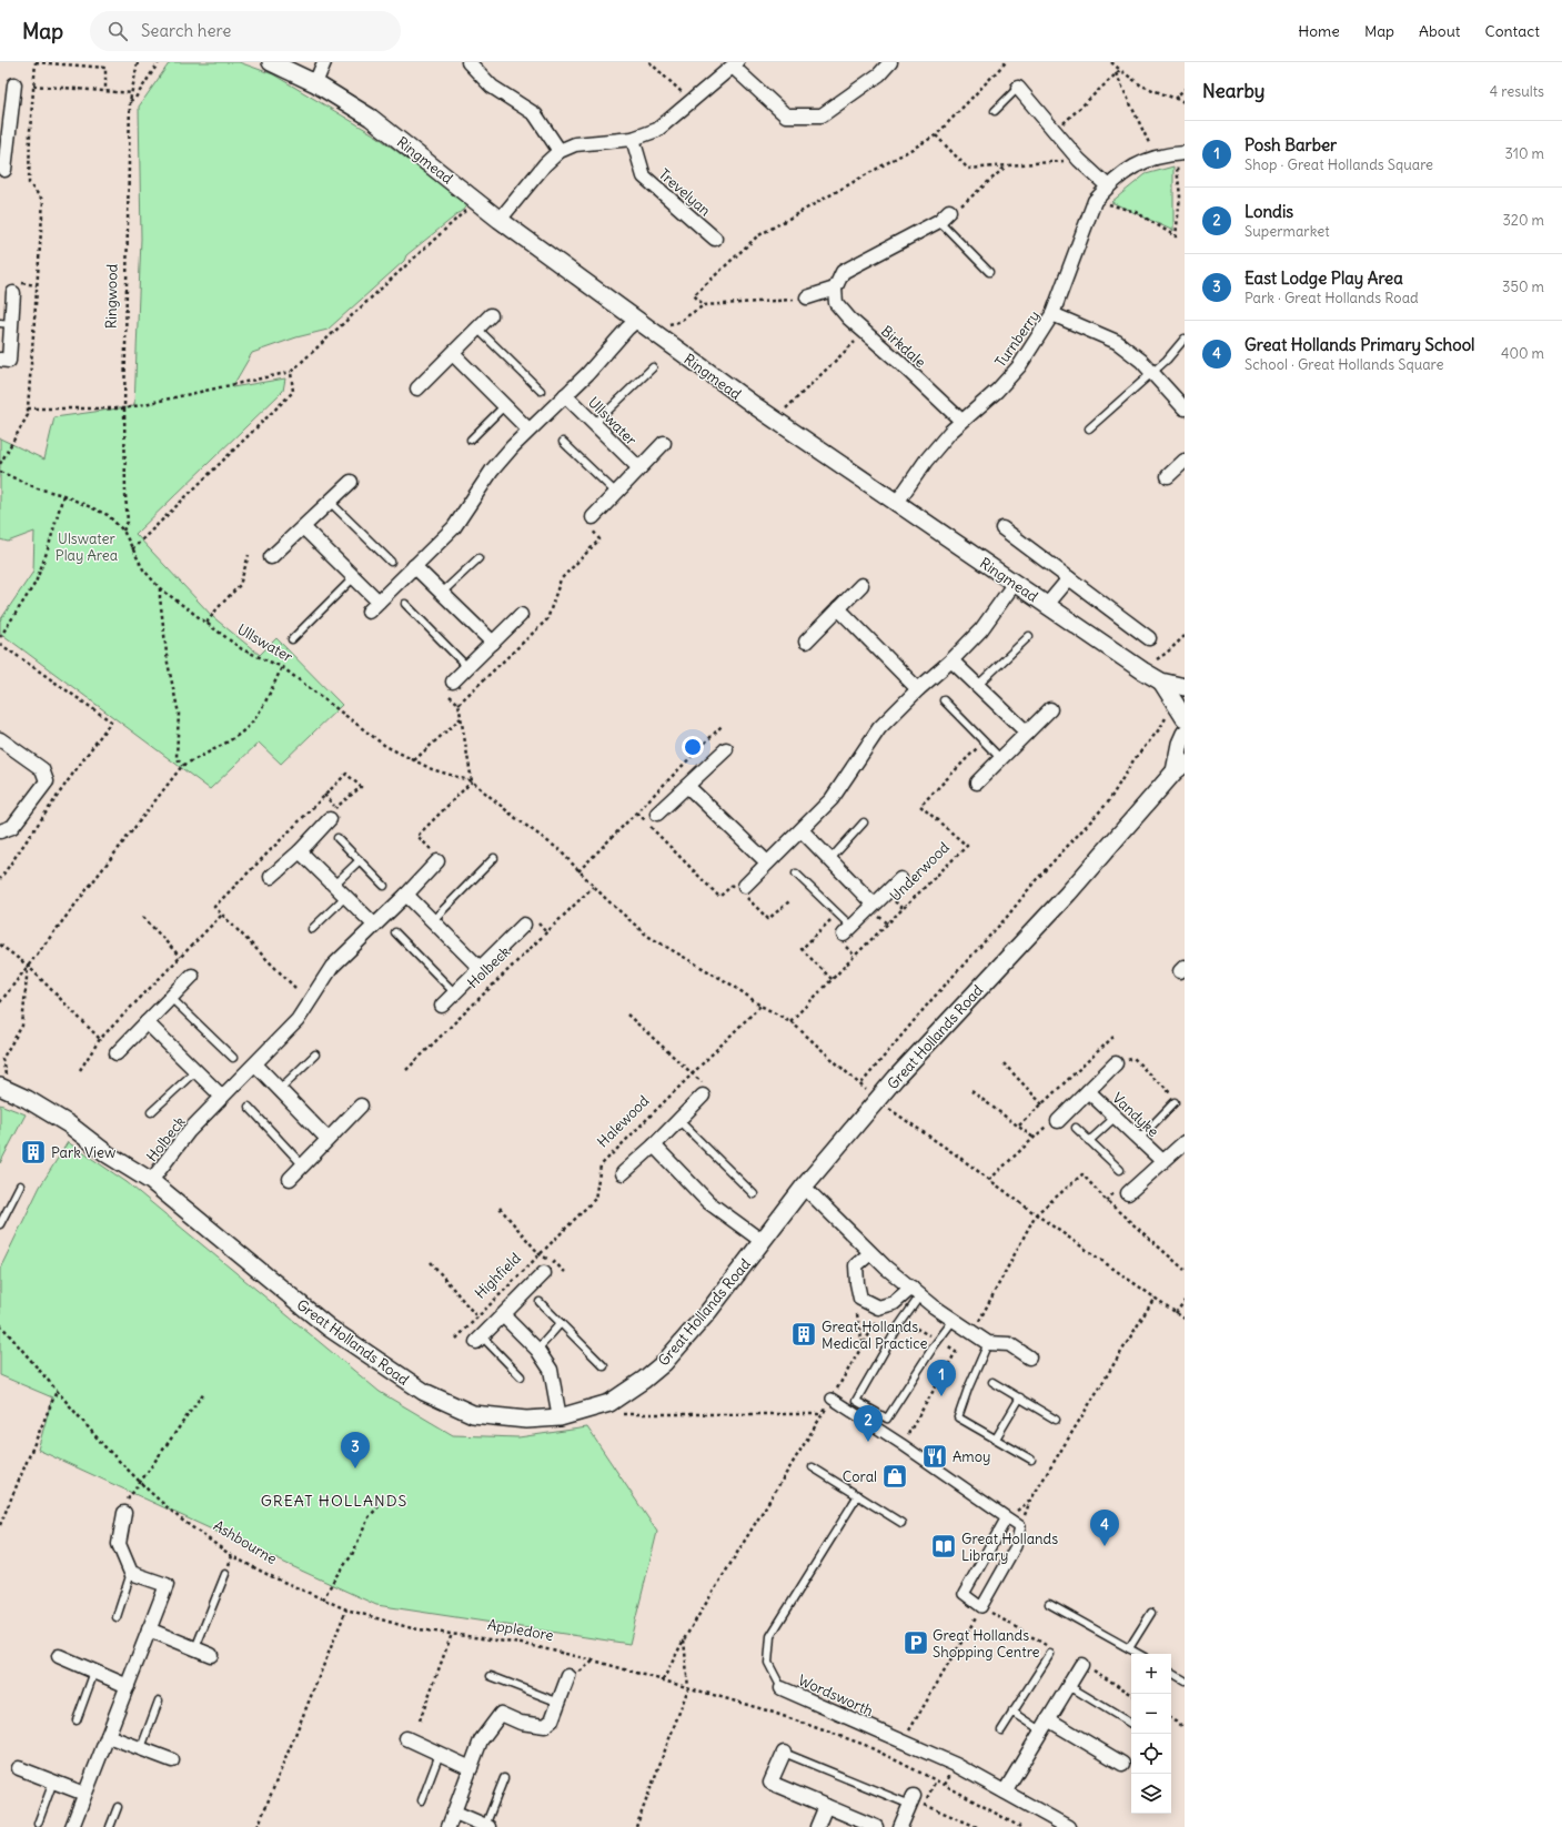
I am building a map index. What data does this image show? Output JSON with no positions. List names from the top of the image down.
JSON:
{
  "streets": {
    "street": [
      "Ringmead",
      "Trevelyan",
      "Turnberry",
      "Birkdale",
      "Ullswater",
      "Underwood",
      "Holbeck",
      "Great Hollands Road",
      "Vandyke",
      "Wordsworth"
    ],
    "path": [
      "Ringwood",
      "Halewood",
      "Highfield",
      "Ashbourne",
      "Appledore"
    ]
  },
  "crossings": [
    ["Ringmead", "Turnberry"],
    ["Ringmead", "Ullswater"],
    ["Ringwood", "Ullswater"],
    ["Turnberry", "Birkdale"],
    ["Holbeck", "Great Hollands Road"],
    ["Halewood", "Highfield"],
    ["Ashbourne", "Appledore"]
  ],
  "districts": ["GREAT HOLLANDS"],
  "parks": ["Ulswater Play Area"],
  "places": {
    "building": ["Park View", "Great Hollands Medical Practice"],
    "restaurant": ["Amoy"],
    "shop": ["Coral"],
    "library": ["Great Hollands Library"],
    "parking": ["Great Hollands Shopping Centre"]
  },
  "page": {
    "header": "Map",
    "search": "Search here",
    "nav": [
      "Home",
      "Map",
      "About",
      "Contact"
    ],
    "heading": ["Nearby", "4 results"],
    "list": [
      {
        "mark": "1",
        "name": "Posh Barber",
        "note": "Shop · Great Hollands Square",
        "value": "310 m"
      },
      {
        "mark": "2",
        "name": "Londis",
        "note": "Supermarket",
        "value": "320 m"
      },
      {
        "mark": "3",
        "name": "East Lodge Play Area",
        "note": "Park · Great Hollands Road",
        "value": "350 m"
      },
      {
        "mark": "4",
        "name": "Great Hollands Primary School",
        "note": "School · Great Hollands Square",
        "value": "400 m"
      }
    ],
    "pins": [
      "1",
      "2",
      "3",
      "4"
    ],
    "map_buttons": ["+", "−"]
  }
}
